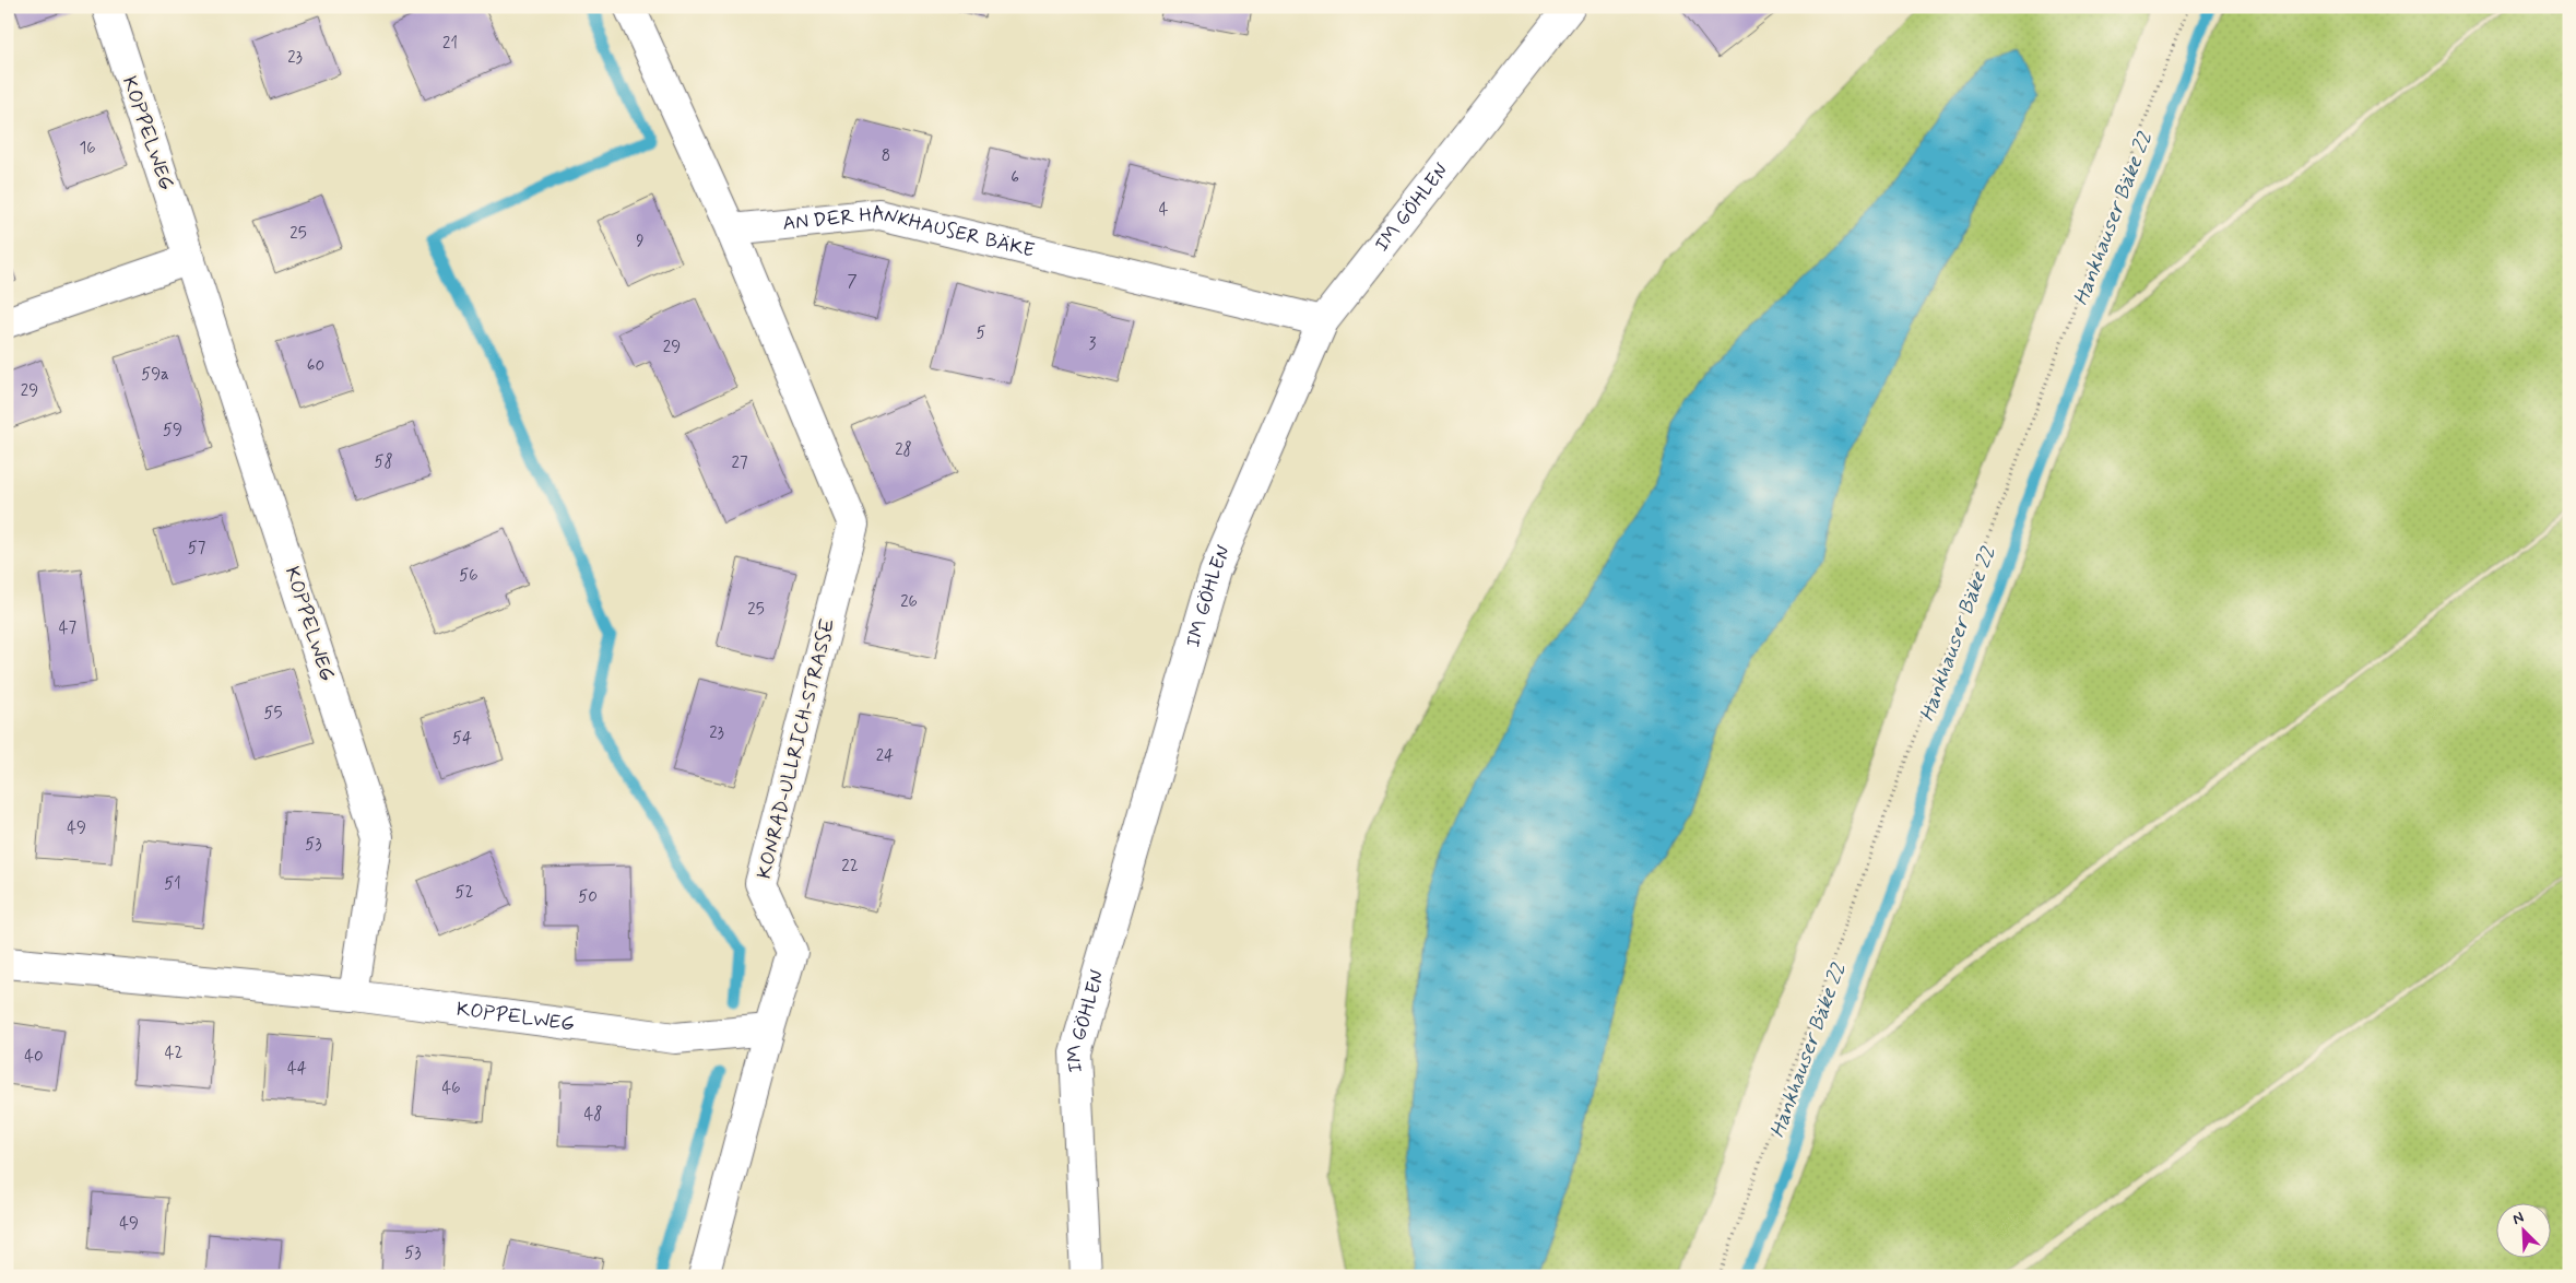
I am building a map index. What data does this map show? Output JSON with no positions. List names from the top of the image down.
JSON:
{
  "streets": {
    "street": [
      "KOPPELWEG",
      "IM GÖHLEN",
      "AN DER HANKHAUSER BÄKE",
      "KONRAD-ULLRICH-STRASSE"
    ]
  },
  "crossings": [
    ["KOPPELWEG", "KONRAD-ULLRICH-STRASSE"],
    ["IM GÖHLEN", "AN DER HANKHAUSER BÄKE"],
    ["AN DER HANKHAUSER BÄKE", "KONRAD-ULLRICH-STRASSE"]
  ],
  "water": ["Hankhauser Bäke 22"],
  "house_numbers": [
    "21",
    "23",
    "16",
    "8",
    "6",
    "4",
    "25",
    "9",
    "7",
    "5",
    "3",
    "29",
    "60",
    "59a",
    "29",
    "59",
    "28",
    "58",
    "27",
    "57",
    "56",
    "26",
    "25",
    "47",
    "55",
    "23",
    "54",
    "24",
    "49",
    "53",
    "22",
    "51",
    "52",
    "50",
    "42",
    "40",
    "44",
    "46",
    "48",
    "49",
    "53"
  ],
  "north": "top left"
}
